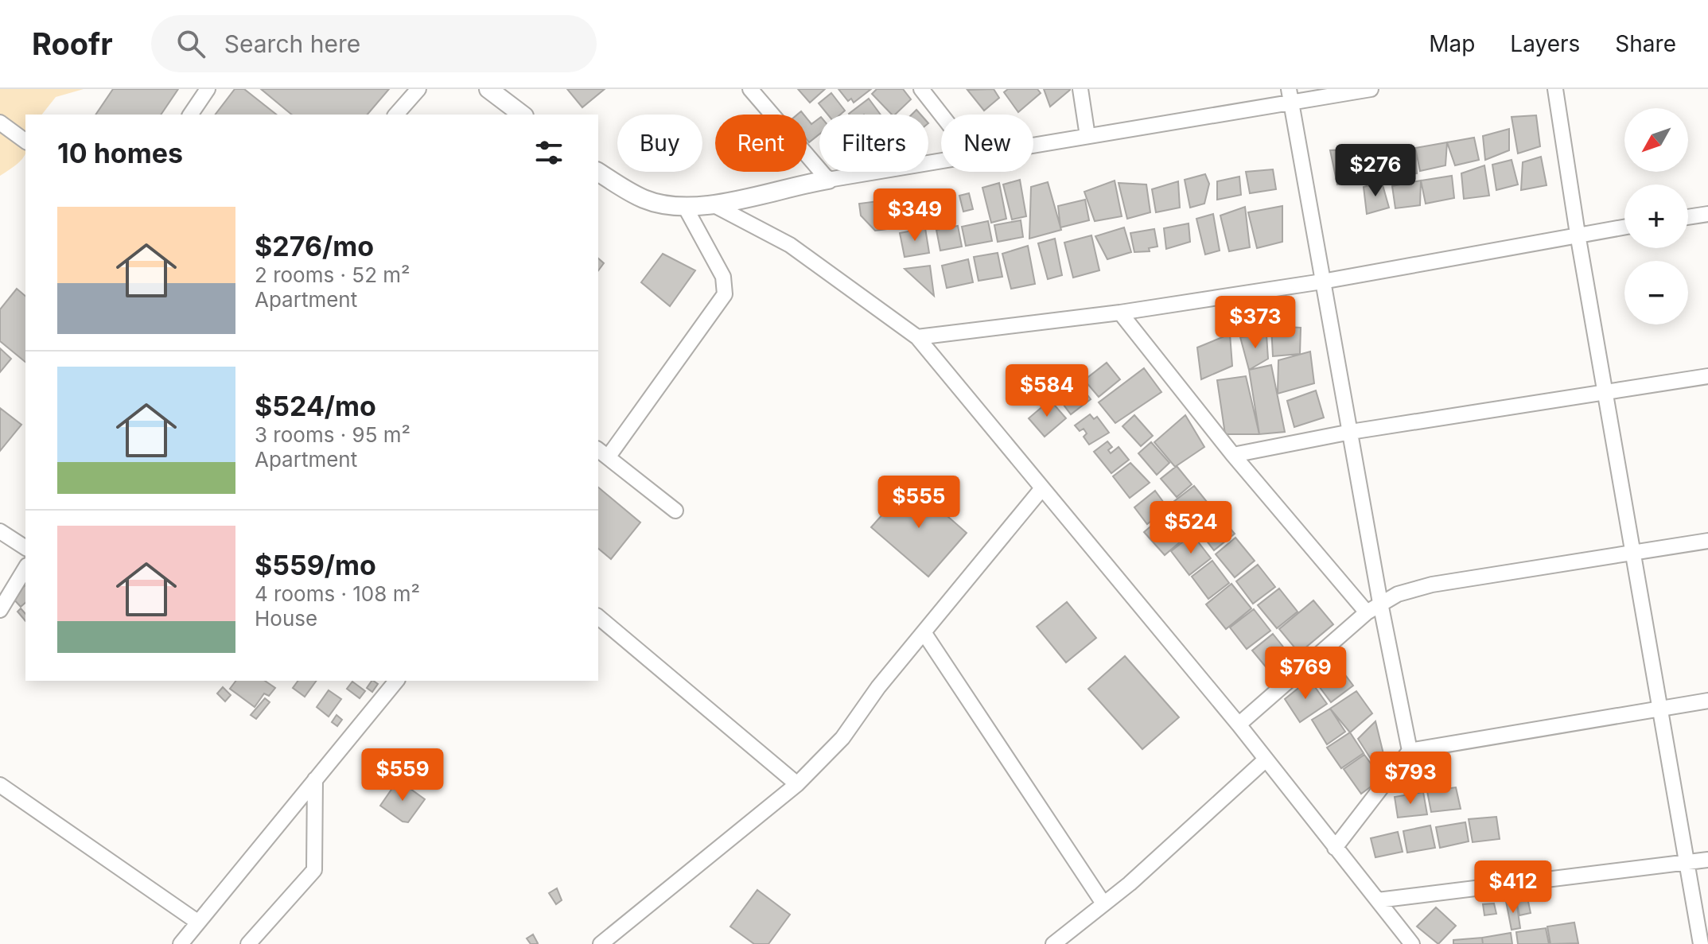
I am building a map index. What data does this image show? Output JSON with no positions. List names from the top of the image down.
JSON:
{
  "north": "bottom left",
  "page": {
    "header": "Roofr",
    "search": "Search here",
    "nav": ["Map", "Layers", "Share"],
    "map_buttons": ["+", "−"],
    "chip": [
      "Buy",
      "Rent",
      "Filters",
      "New"
    ],
    "heading": "10 homes",
    "price": [
      "$276",
      "$349",
      "$373",
      "$584",
      "$555",
      "$524",
      "$769",
      "$559",
      "$793",
      "$412"
    ],
    "list": [
      {
        "name": "$276/mo",
        "note": "2 rooms · 52 m² · Apartment"
      },
      {
        "name": "$524/mo",
        "note": "3 rooms · 95 m² · Apartment"
      },
      {
        "name": "$559/mo",
        "note": "4 rooms · 108 m² · House"
      }
    ]
  }
}
